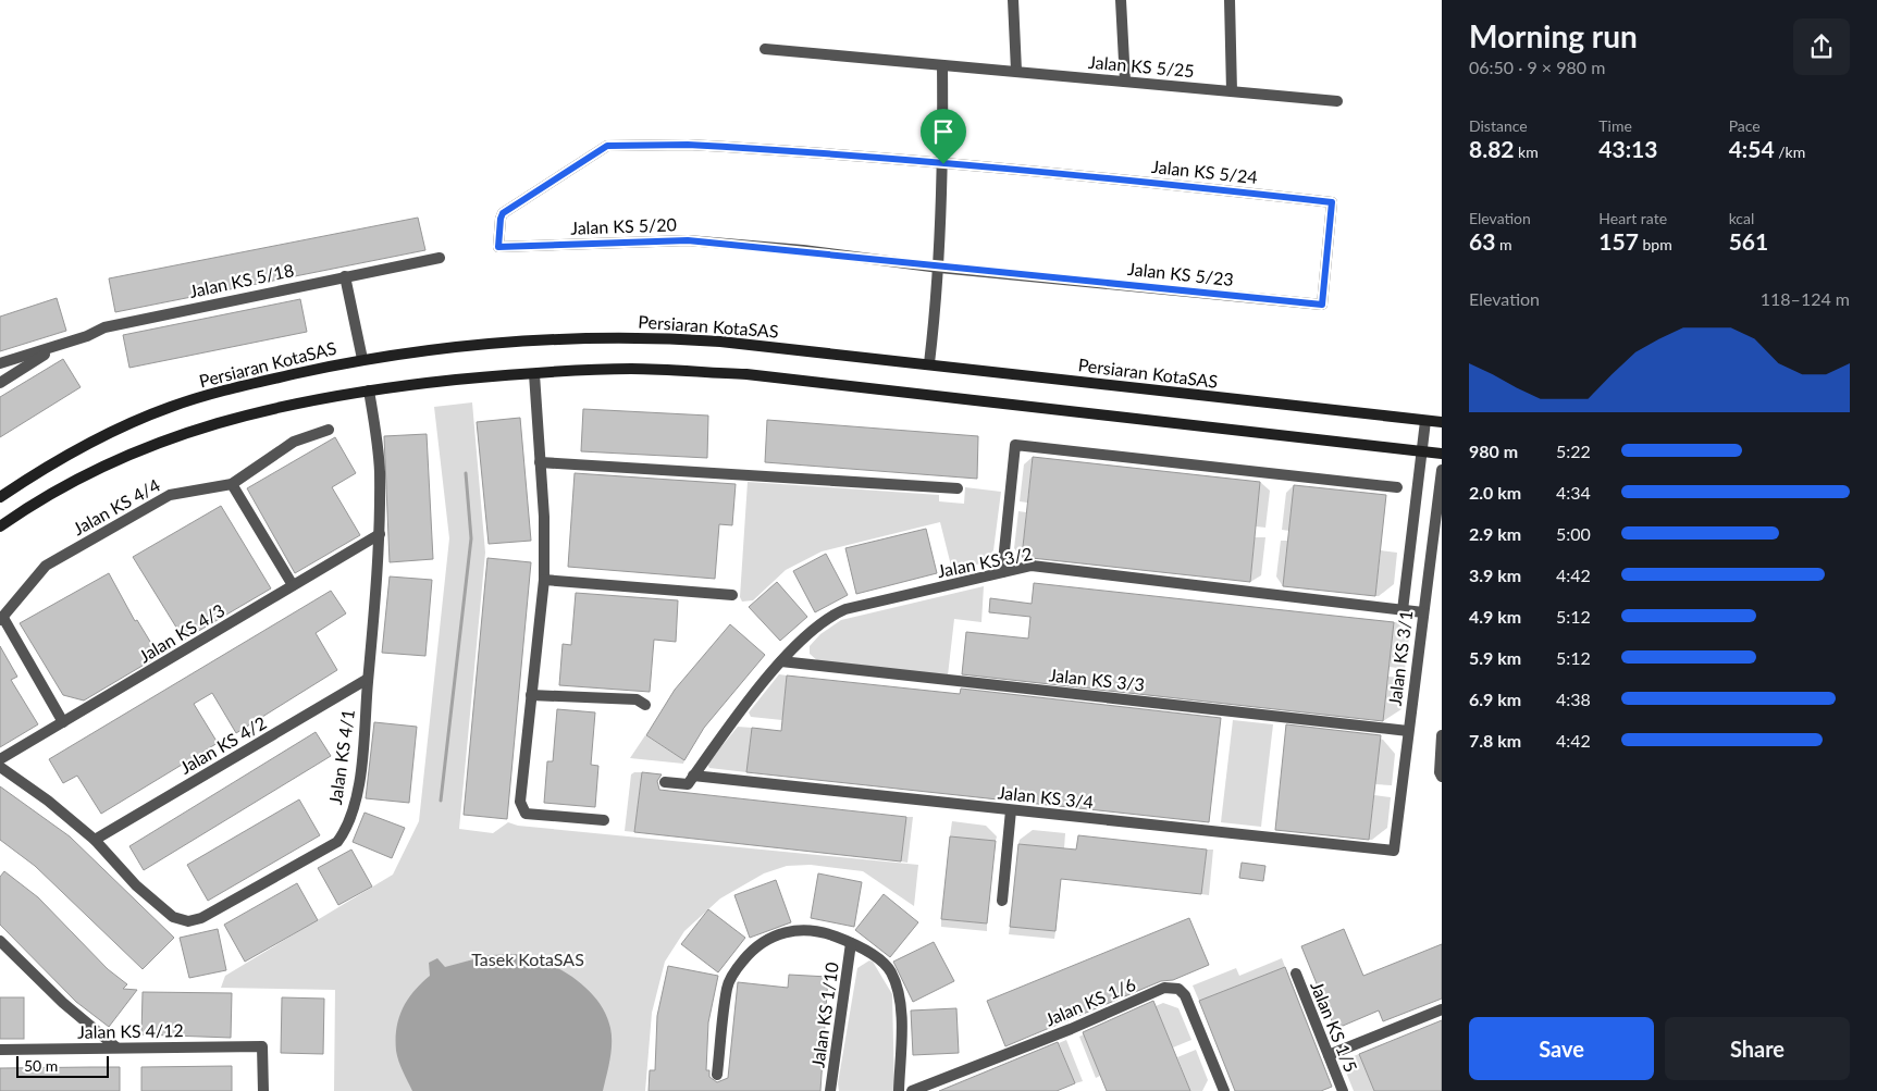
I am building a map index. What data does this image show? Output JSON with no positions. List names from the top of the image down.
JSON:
{
  "streets": {
    "street": [
      "Jalan KS 5/25",
      "Jalan KS 5/24",
      "Jalan KS 5/20",
      "Jalan KS 5/23",
      "Jalan KS 5/18",
      "Persiaran KotaSAS",
      "Jalan KS 4/4",
      "Jalan KS 3/2",
      "Jalan KS 4/3",
      "Jalan KS 3/1",
      "Jalan KS 3/3",
      "Jalan KS 4/2",
      "Jalan KS 4/1",
      "Jalan KS 3/4",
      "Jalan KS 1/6",
      "Jalan KS 1/10",
      "Jalan KS 1/5",
      "Jalan KS 4/12"
    ]
  },
  "crossings": [
    ["Jalan KS 5/24", "Jalan KS 5/20"],
    ["Jalan KS 5/24", "Jalan KS 5/23"],
    ["Jalan KS 5/20", "Jalan KS 5/23"],
    ["Persiaran KotaSAS", "Jalan KS 3/1"],
    ["Jalan KS 3/2", "Jalan KS 3/1"],
    ["Jalan KS 3/2", "Jalan KS 3/3"],
    ["Jalan KS 3/2", "Jalan KS 3/4"],
    ["Jalan KS 4/3", "Jalan KS 4/1"],
    ["Jalan KS 3/1", "Jalan KS 3/3"],
    ["Jalan KS 3/1", "Jalan KS 3/4"],
    ["Jalan KS 4/2", "Jalan KS 4/1"]
  ],
  "parks": ["Tasek KotaSAS"],
  "scale_bar": "50 m",
  "page": {
    "heading": ["Morning run", "06:50 · 9 × 980 m"],
    "stats": [
      ["Distance", "8.82 km"],
      ["Time", "43:13"],
      ["Pace", "4:54 /km"],
      ["Elevation", "63 m"],
      ["Heart rate", "157 bpm"],
      ["kcal", "561"]
    ],
    "chart": ["Elevation", "118–124 m"],
    "list": [
      {
        "name": "980 m",
        "note": "5:22"
      },
      {
        "name": "2.0 km",
        "note": "4:34"
      },
      {
        "name": "2.9 km",
        "note": "5:00"
      },
      {
        "name": "3.9 km",
        "note": "4:42"
      },
      {
        "name": "4.9 km",
        "note": "5:12"
      },
      {
        "name": "5.9 km",
        "note": "5:12"
      },
      {
        "name": "6.9 km",
        "note": "4:38"
      },
      {
        "name": "7.8 km",
        "note": "4:42"
      }
    ],
    "buttons": ["Save", "Share"],
    "scale": "50 m"
  }
}
